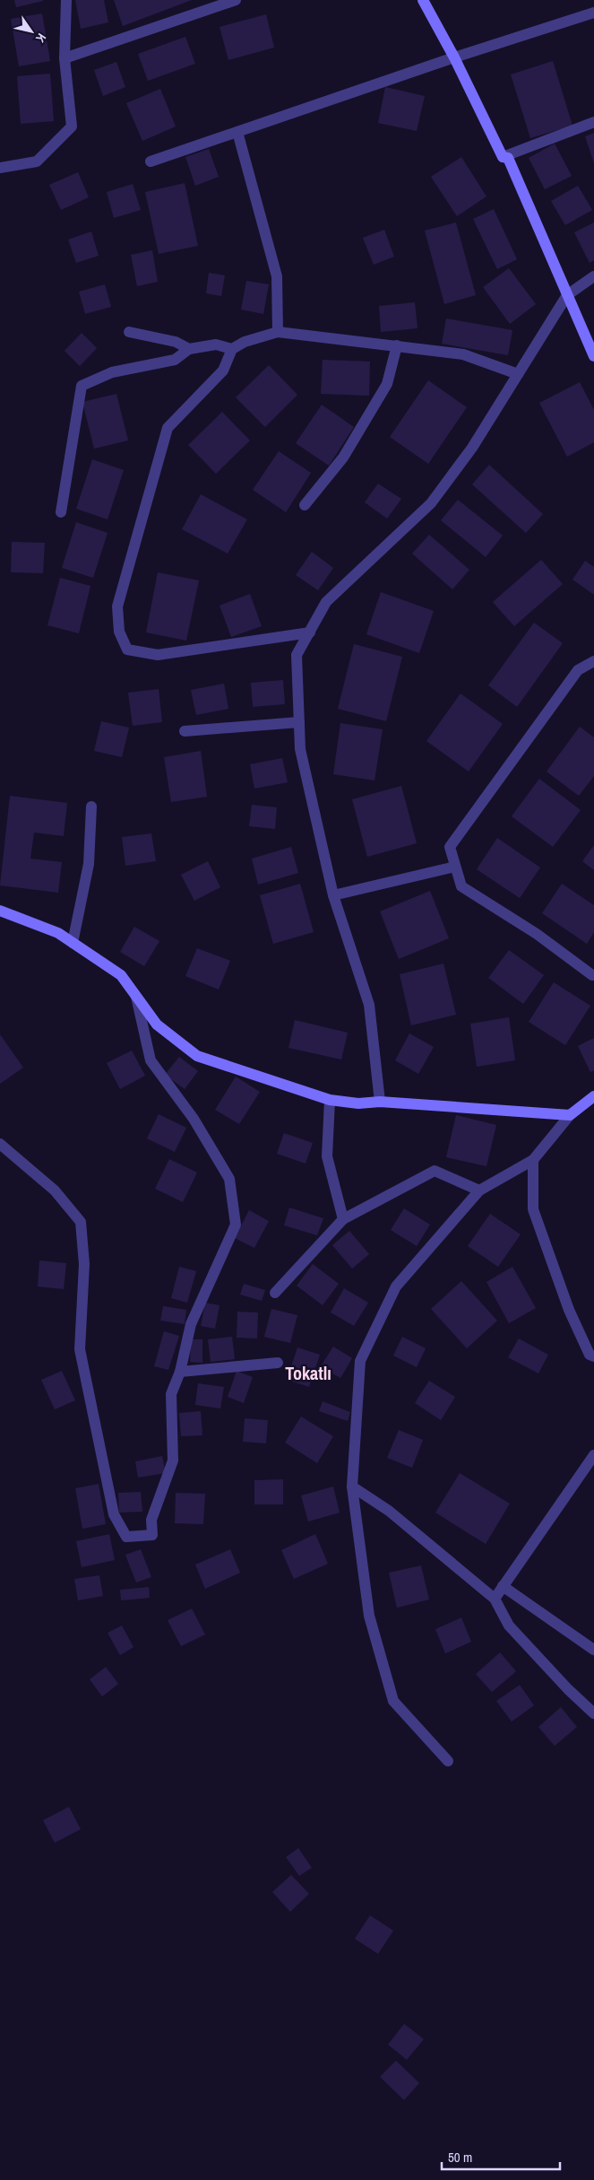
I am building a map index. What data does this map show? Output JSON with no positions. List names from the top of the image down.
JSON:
{
  "districts": ["Tokatlı"],
  "scale_bar": "50 m",
  "north": "bottom right"
}
